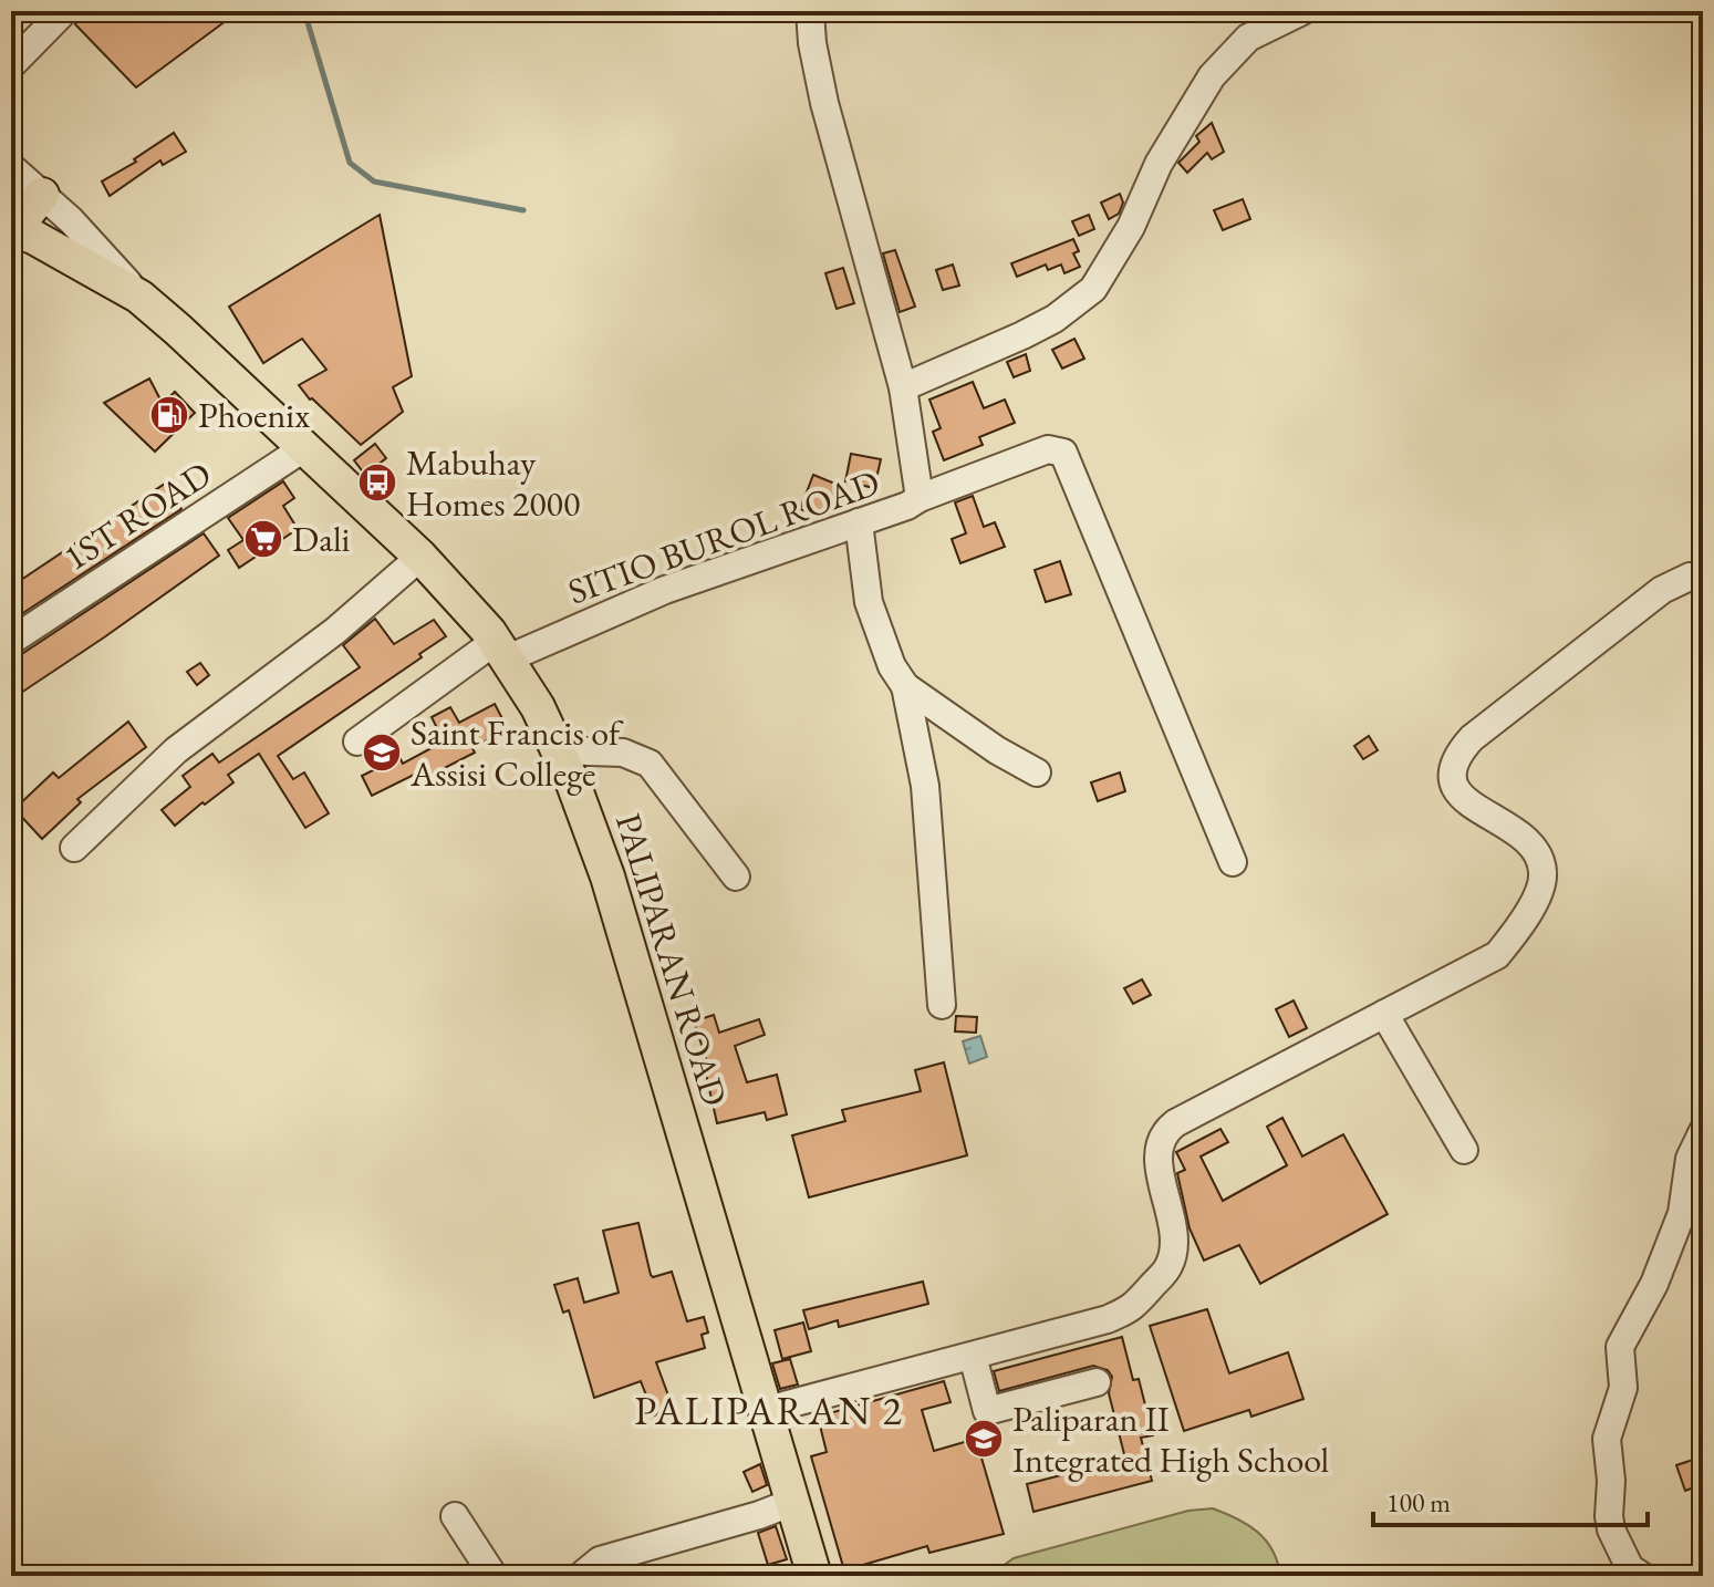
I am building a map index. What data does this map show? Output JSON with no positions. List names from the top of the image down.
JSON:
{
  "streets": {
    "main road": ["PALIPARAN ROAD"],
    "street": ["1ST ROAD", "SITIO BUROL ROAD"]
  },
  "crossings": [
    ["1ST ROAD", "PALIPARAN ROAD"],
    ["SITIO BUROL ROAD", "PALIPARAN ROAD"]
  ],
  "districts": ["PALIPARAN 2"],
  "places": {
    "fuel station": ["Phoenix"],
    "bus stop": ["Mabuhay Homes 2000"],
    "supermarket": ["Dali"],
    "school or university": ["Saint Francis of Assisi College", "Paliparan II Integrated High School"]
  },
  "scale_bar": "100 m"
}
